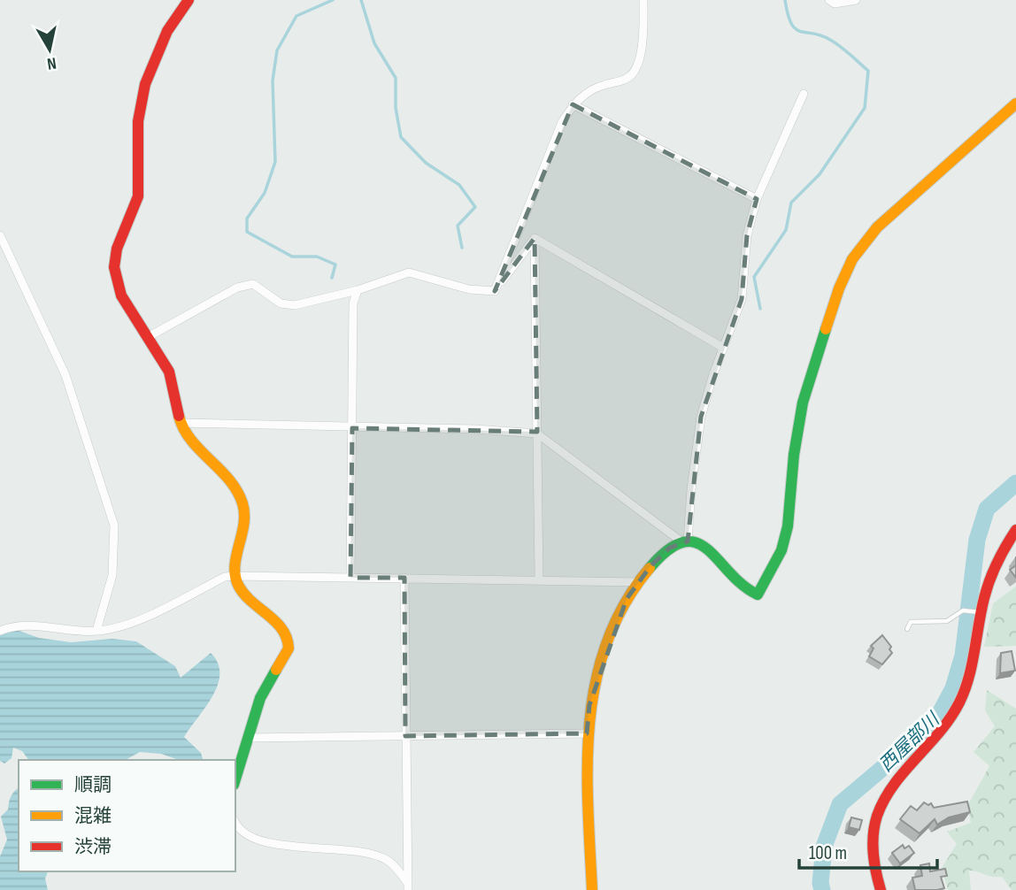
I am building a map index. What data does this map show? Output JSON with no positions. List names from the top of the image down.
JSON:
{
  "water": ["西屋部川"],
  "legend": ["順調", "混雑", "渋滞"],
  "scale_bar": "100 m",
  "north": "bottom"
}
